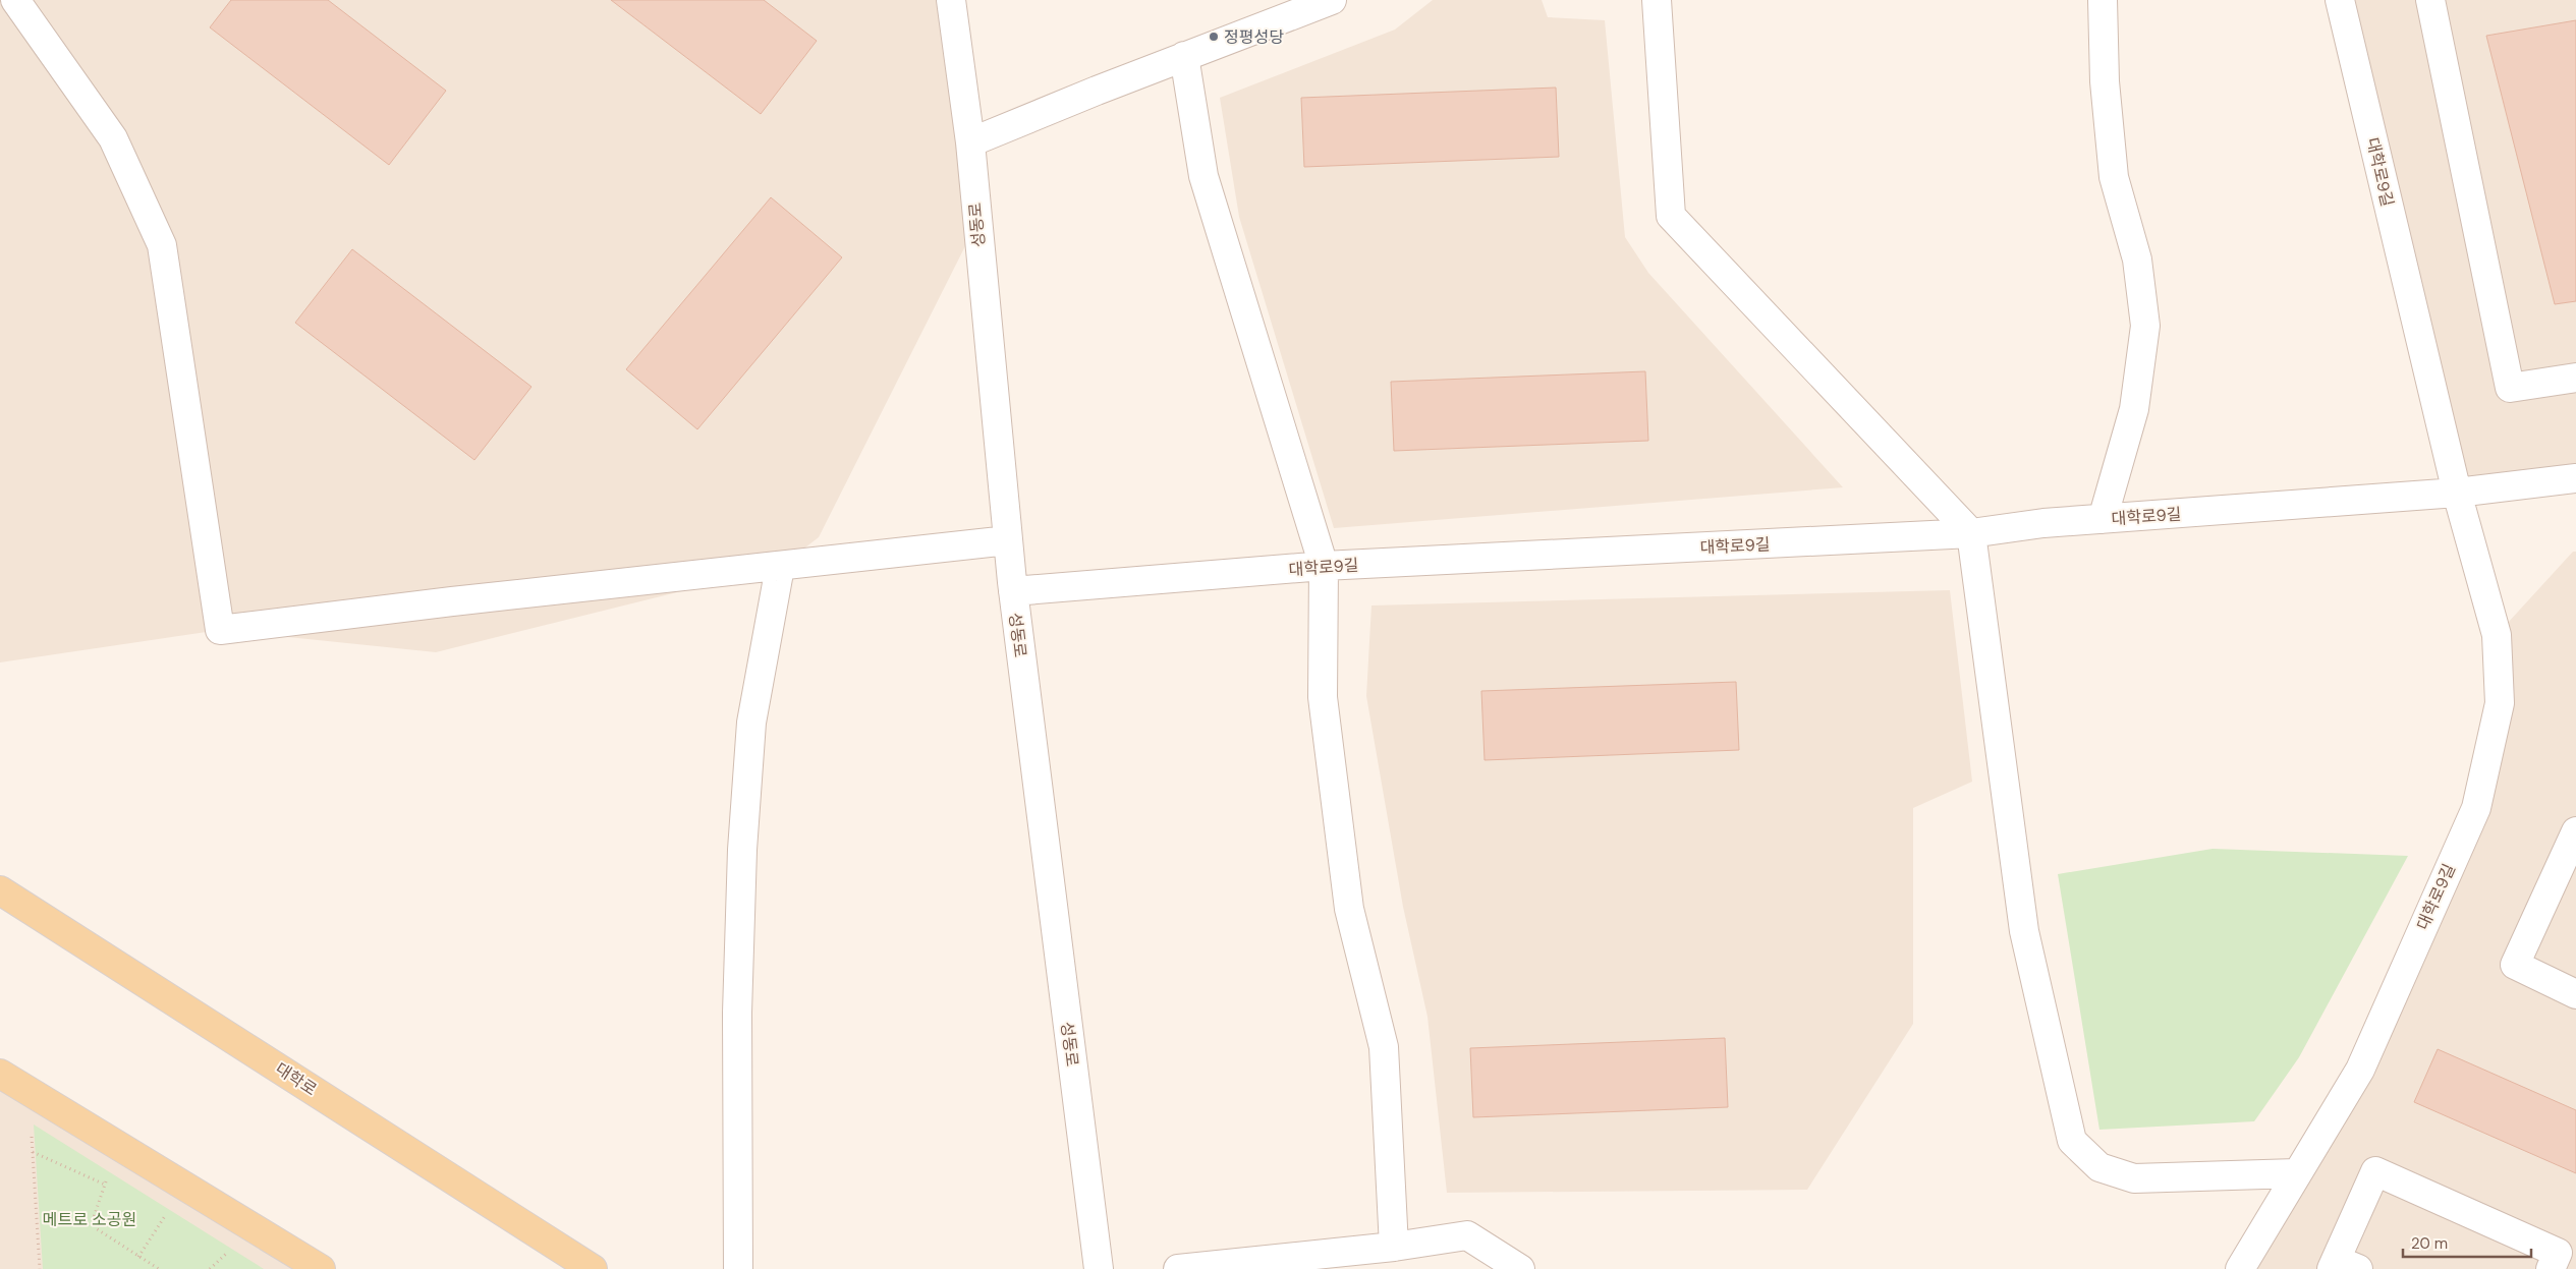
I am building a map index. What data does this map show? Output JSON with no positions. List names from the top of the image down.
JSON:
{
  "streets": {
    "main road": ["대학로"],
    "street": ["대학로9길", "성동로"]
  },
  "crossings": [
    ["대학로9길", "성동로"]
  ],
  "parks": ["메트로 소공원"],
  "places": ["정평성당"],
  "scale_bar": "20 m"
}
